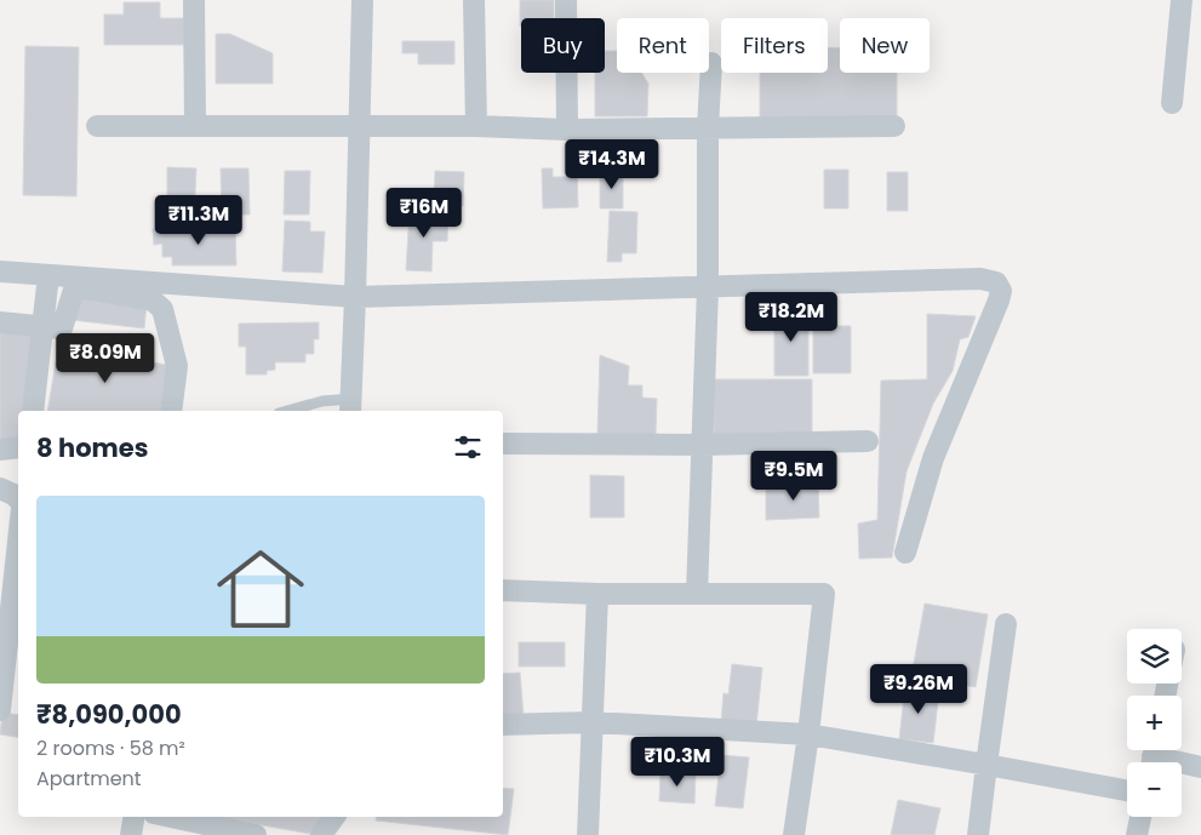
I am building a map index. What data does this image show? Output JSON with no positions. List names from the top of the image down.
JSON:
{
  "page": {
    "chip": [
      "Buy",
      "Rent",
      "Filters",
      "New"
    ],
    "price": [
      "₹14.3M",
      "₹16M",
      "₹11.3M",
      "₹18.2M",
      "₹8.09M",
      "₹9.5M",
      "₹9.26M",
      "₹10.3M"
    ],
    "heading": "8 homes",
    "list": [
      {
        "name": "₹8,090,000",
        "note": "2 rooms · 58 m² · Apartment"
      }
    ],
    "map_buttons": ["+", "−"]
  }
}
